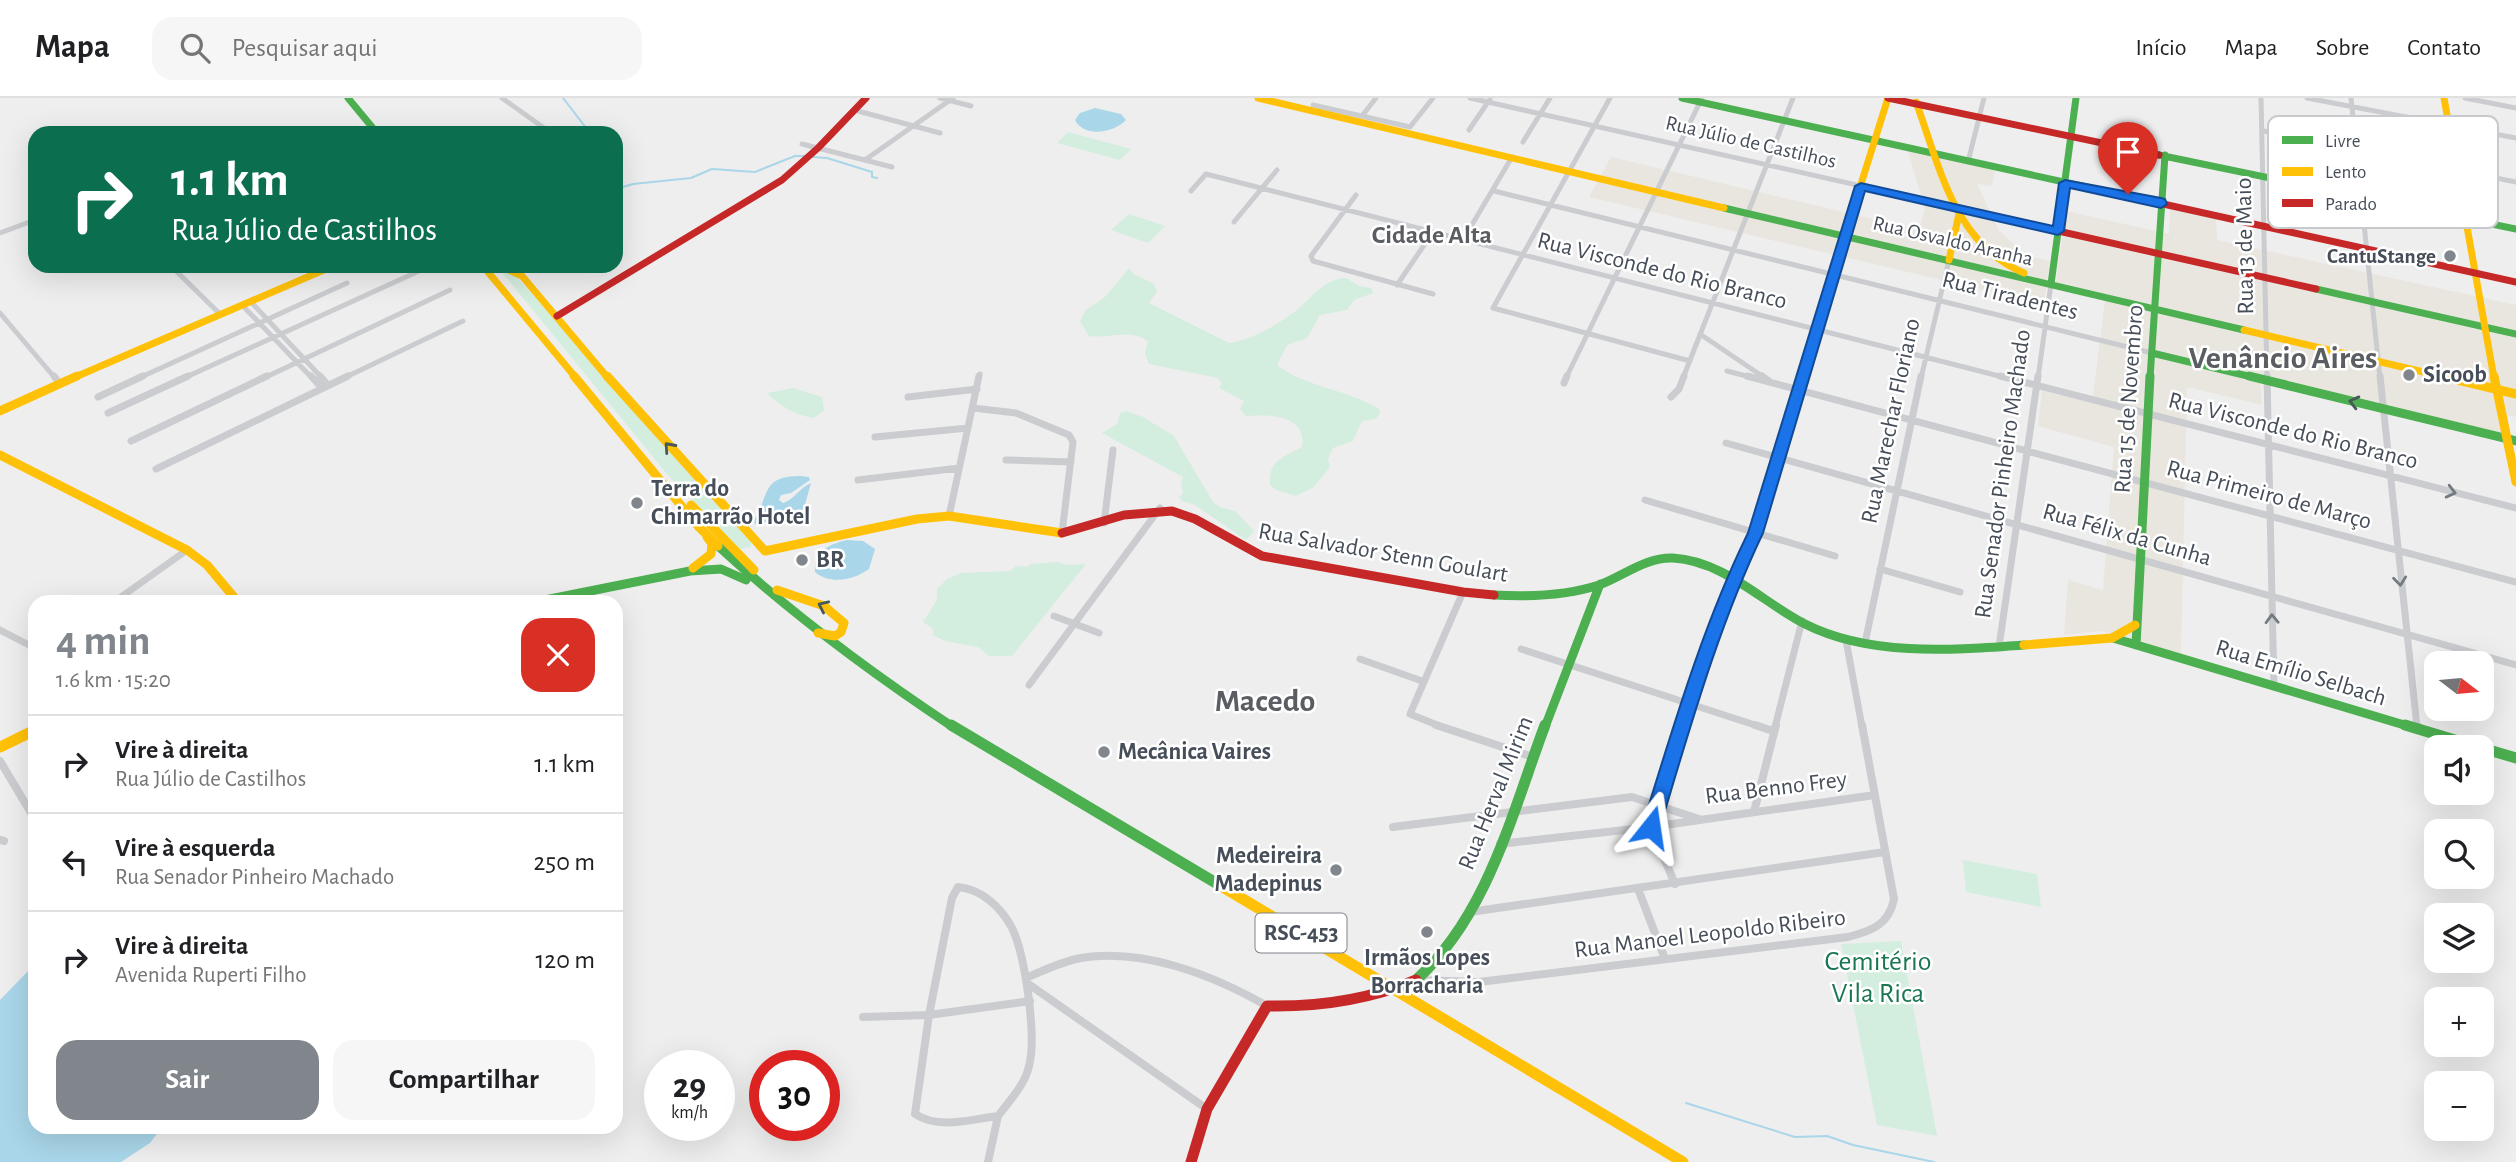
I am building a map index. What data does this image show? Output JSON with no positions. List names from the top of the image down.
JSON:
{
  "streets": {
    "main road": [
      "Rua Júlio de Castilhos",
      "Rua Osvaldo Aranha",
      "Rua Tiradentes",
      "Rua 15 de Novembro",
      "Rua Marechar Floriano",
      "Rua Senador Pinheiro Machado",
      "Rua Salvador Stenn Goulart",
      "Rua Emílio Selbach",
      "Rua Herval Mirim",
      "RSC-453"
    ],
    "street": [
      "Rua 13 de Maio",
      "Rua Visconde do Rio Branco",
      "Rua Primeiro de Março",
      "Rua Félix da Cunha",
      "Rua Benno Frey",
      "Rua Manoel Leopoldo Ribeiro"
    ]
  },
  "crossings": [
    ["Rua Júlio de Castilhos", "Rua 13 de Maio"],
    ["Rua Júlio de Castilhos", "Rua 15 de Novembro"],
    ["Rua Júlio de Castilhos", "Rua Marechar Floriano"],
    ["Rua Júlio de Castilhos", "Rua Senador Pinheiro Machado"],
    ["Rua Osvaldo Aranha", "Rua 13 de Maio"],
    ["Rua Osvaldo Aranha", "Rua 15 de Novembro"],
    ["Rua Osvaldo Aranha", "Rua Marechar Floriano"],
    ["Rua Osvaldo Aranha", "Rua Senador Pinheiro Machado"],
    ["Rua 13 de Maio", "Rua Visconde do Rio Branco"],
    ["Rua 13 de Maio", "Rua Tiradentes"],
    ["Rua 13 de Maio", "Rua Primeiro de Março"],
    ["Rua 13 de Maio", "Rua Félix da Cunha"],
    ["Rua 13 de Maio", "Rua Emílio Selbach"],
    ["Rua Visconde do Rio Branco", "Rua 15 de Novembro"],
    ["Rua Visconde do Rio Branco", "Rua Marechar Floriano"],
    ["Rua Visconde do Rio Branco", "Rua Senador Pinheiro Machado"],
    ["Rua Tiradentes", "Rua 15 de Novembro"],
    ["Rua Tiradentes", "Rua Marechar Floriano"],
    ["Rua Tiradentes", "Rua Senador Pinheiro Machado"],
    ["Rua 15 de Novembro", "Rua Primeiro de Março"],
    ["Rua 15 de Novembro", "Rua Félix da Cunha"],
    ["Rua 15 de Novembro", "Rua Emílio Selbach"],
    ["Rua Marechar Floriano", "Rua Primeiro de Março"],
    ["Rua Marechar Floriano", "Rua Félix da Cunha"],
    ["Rua Marechar Floriano", "Rua Salvador Stenn Goulart"],
    ["Rua Senador Pinheiro Machado", "Rua Primeiro de Março"],
    ["Rua Senador Pinheiro Machado", "Rua Félix da Cunha"],
    ["Rua Senador Pinheiro Machado", "Rua Salvador Stenn Goulart"],
    ["Rua Salvador Stenn Goulart", "Rua Emílio Selbach"],
    ["Rua Salvador Stenn Goulart", "Rua Herval Mirim"],
    ["Rua Salvador Stenn Goulart", "Rua Manoel Leopoldo Ribeiro"],
    ["Rua Benno Frey", "Rua Herval Mirim"],
    ["Rua Benno Frey", "Rua Manoel Leopoldo Ribeiro"],
    ["Rua Herval Mirim", "RSC-453"],
    ["Rua Herval Mirim", "Rua Manoel Leopoldo Ribeiro"]
  ],
  "districts": ["Cidade Alta", "Venâncio Aires", "Macedo"],
  "parks": ["Cemitério Vila Rica"],
  "places": [
    "CantuStange",
    "Sicoob",
    "Terra do Chimarrão Hotel",
    "BR",
    "Mecânica Vaires",
    "Medeireira Madepinus",
    "Irmãos Lopes Borracharia"
  ],
  "legend": ["Livre", "Lento", "Parado"],
  "north": "right",
  "page": {
    "header": "Mapa",
    "search": "Pesquisar aqui",
    "nav": [
      "Início",
      "Mapa",
      "Sobre",
      "Contato"
    ],
    "turn": ["1.1 km", "Rua Júlio de Castilhos"],
    "heading": ["4 min", "1.6 km · 15:20"],
    "map_buttons": ["+", "−"],
    "list": [
      {
        "name": "Vire à direita",
        "note": "Rua Júlio de Castilhos",
        "value": "1.1 km"
      },
      {
        "name": "Vire à esquerda",
        "note": "Rua Senador Pinheiro Machado",
        "value": "250 m"
      },
      {
        "name": "Vire à direita",
        "note": "Avenida Ruperti Filho",
        "value": "120 m"
      }
    ],
    "buttons": ["Sair", "Compartilhar"],
    "speed": "29 km/h",
    "limit": "30"
  }
}
